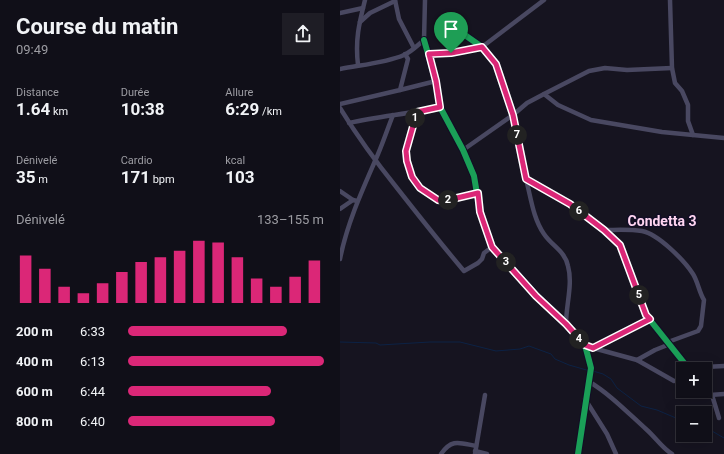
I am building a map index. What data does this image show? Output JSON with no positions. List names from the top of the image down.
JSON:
{
  "districts": ["Сondetta 3"],
  "page": {
    "heading": ["Course du matin", "09:49"],
    "stats": [
      ["Distance", "1.64 km"],
      ["Durée", "10:38"],
      ["Allure", "6:29 /km"],
      ["Dénivelé", "35 m"],
      ["Cardio", "171 bpm"],
      ["kcal", "103"]
    ],
    "pins": [
      "1",
      "7",
      "2",
      "6",
      "3",
      "5",
      "4"
    ],
    "chart": ["Dénivelé", "133–155 m"],
    "list": [
      {
        "name": "200 m",
        "note": "6:33"
      },
      {
        "name": "400 m",
        "note": "6:13"
      },
      {
        "name": "600 m",
        "note": "6:44"
      },
      {
        "name": "800 m",
        "note": "6:40"
      }
    ],
    "map_buttons": ["+", "−"]
  }
}
